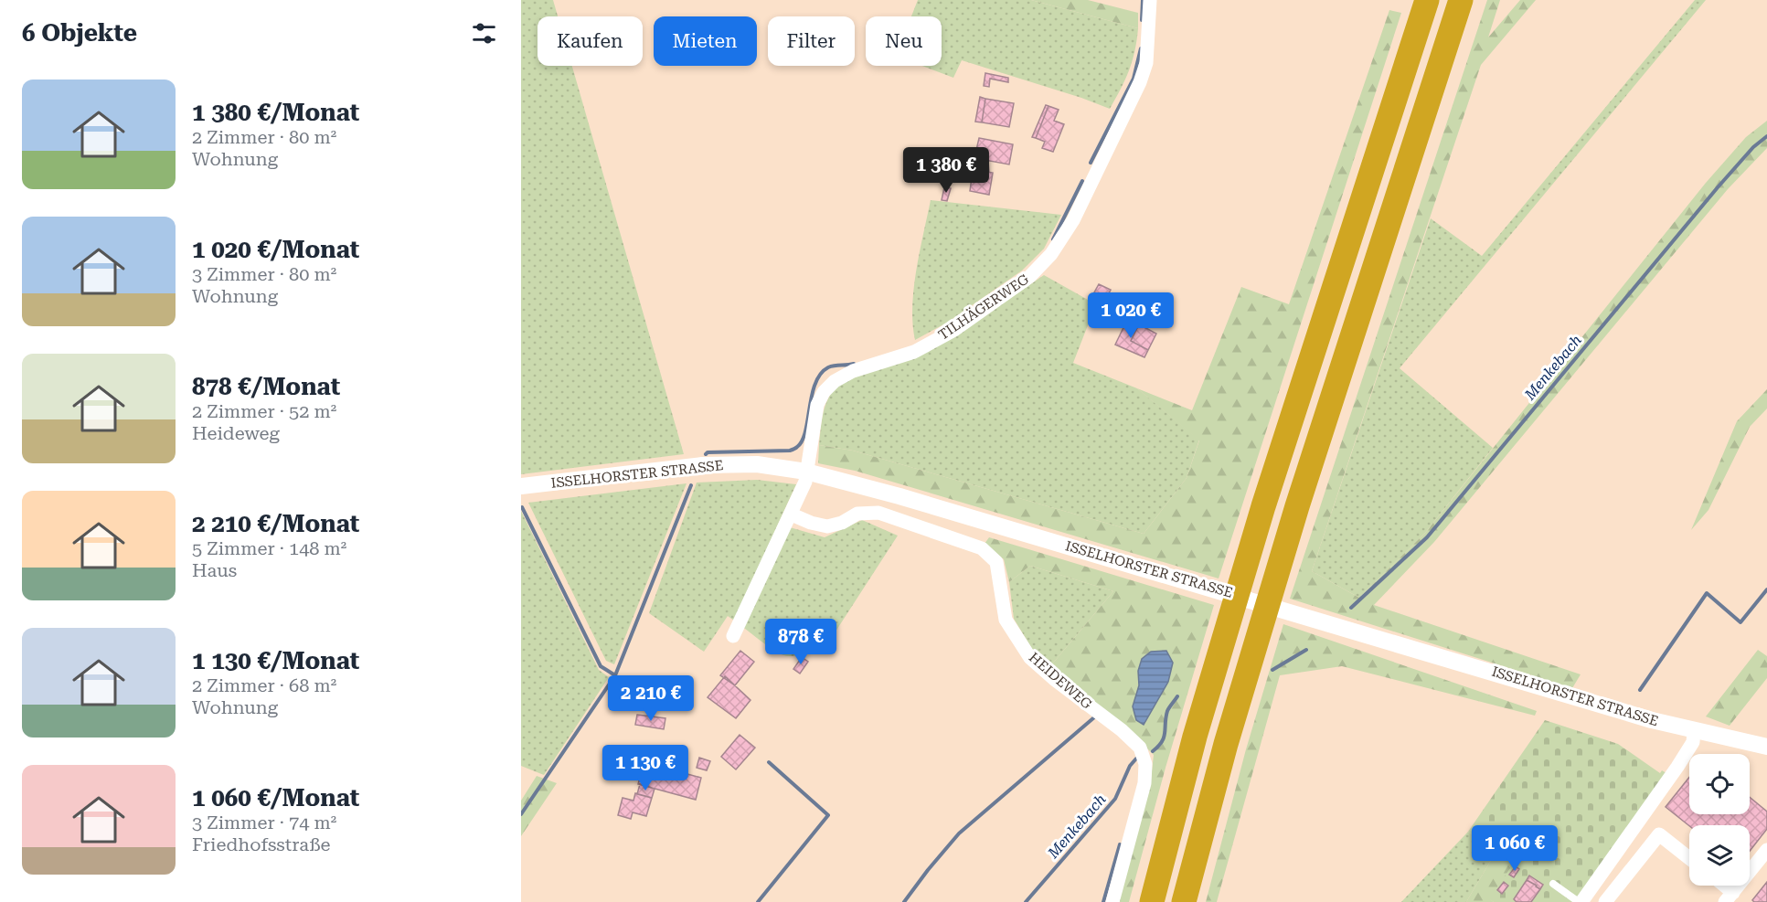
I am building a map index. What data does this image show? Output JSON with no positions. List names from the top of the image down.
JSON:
{
  "streets": {
    "street": ["TILHÄGERWEG", "ISSELHORSTER STRASSE", "HEIDEWEG"]
  },
  "crossings": [
    ["TILHÄGERWEG", "ISSELHORSTER STRASSE"]
  ],
  "water": ["Menkebach"],
  "page": {
    "heading": "6 Objekte",
    "chip": [
      "Kaufen",
      "Mieten",
      "Filter",
      "Neu"
    ],
    "list": [
      {
        "name": "1 380 €/Monat",
        "note": "2 Zimmer · 80 m² · Wohnung"
      },
      {
        "name": "1 020 €/Monat",
        "note": "3 Zimmer · 80 m² · Wohnung"
      },
      {
        "name": "878 €/Monat",
        "note": "2 Zimmer · 52 m² · Heideweg"
      },
      {
        "name": "2 210 €/Monat",
        "note": "5 Zimmer · 148 m² · Haus"
      },
      {
        "name": "1 130 €/Monat",
        "note": "2 Zimmer · 68 m² · Wohnung"
      },
      {
        "name": "1 060 €/Monat",
        "note": "3 Zimmer · 74 m² · Friedhofsstraße"
      }
    ],
    "price": [
      "1 380 €",
      "1 020 €",
      "878 €",
      "2 210 €",
      "1 130 €",
      "1 060 €"
    ]
  }
}
